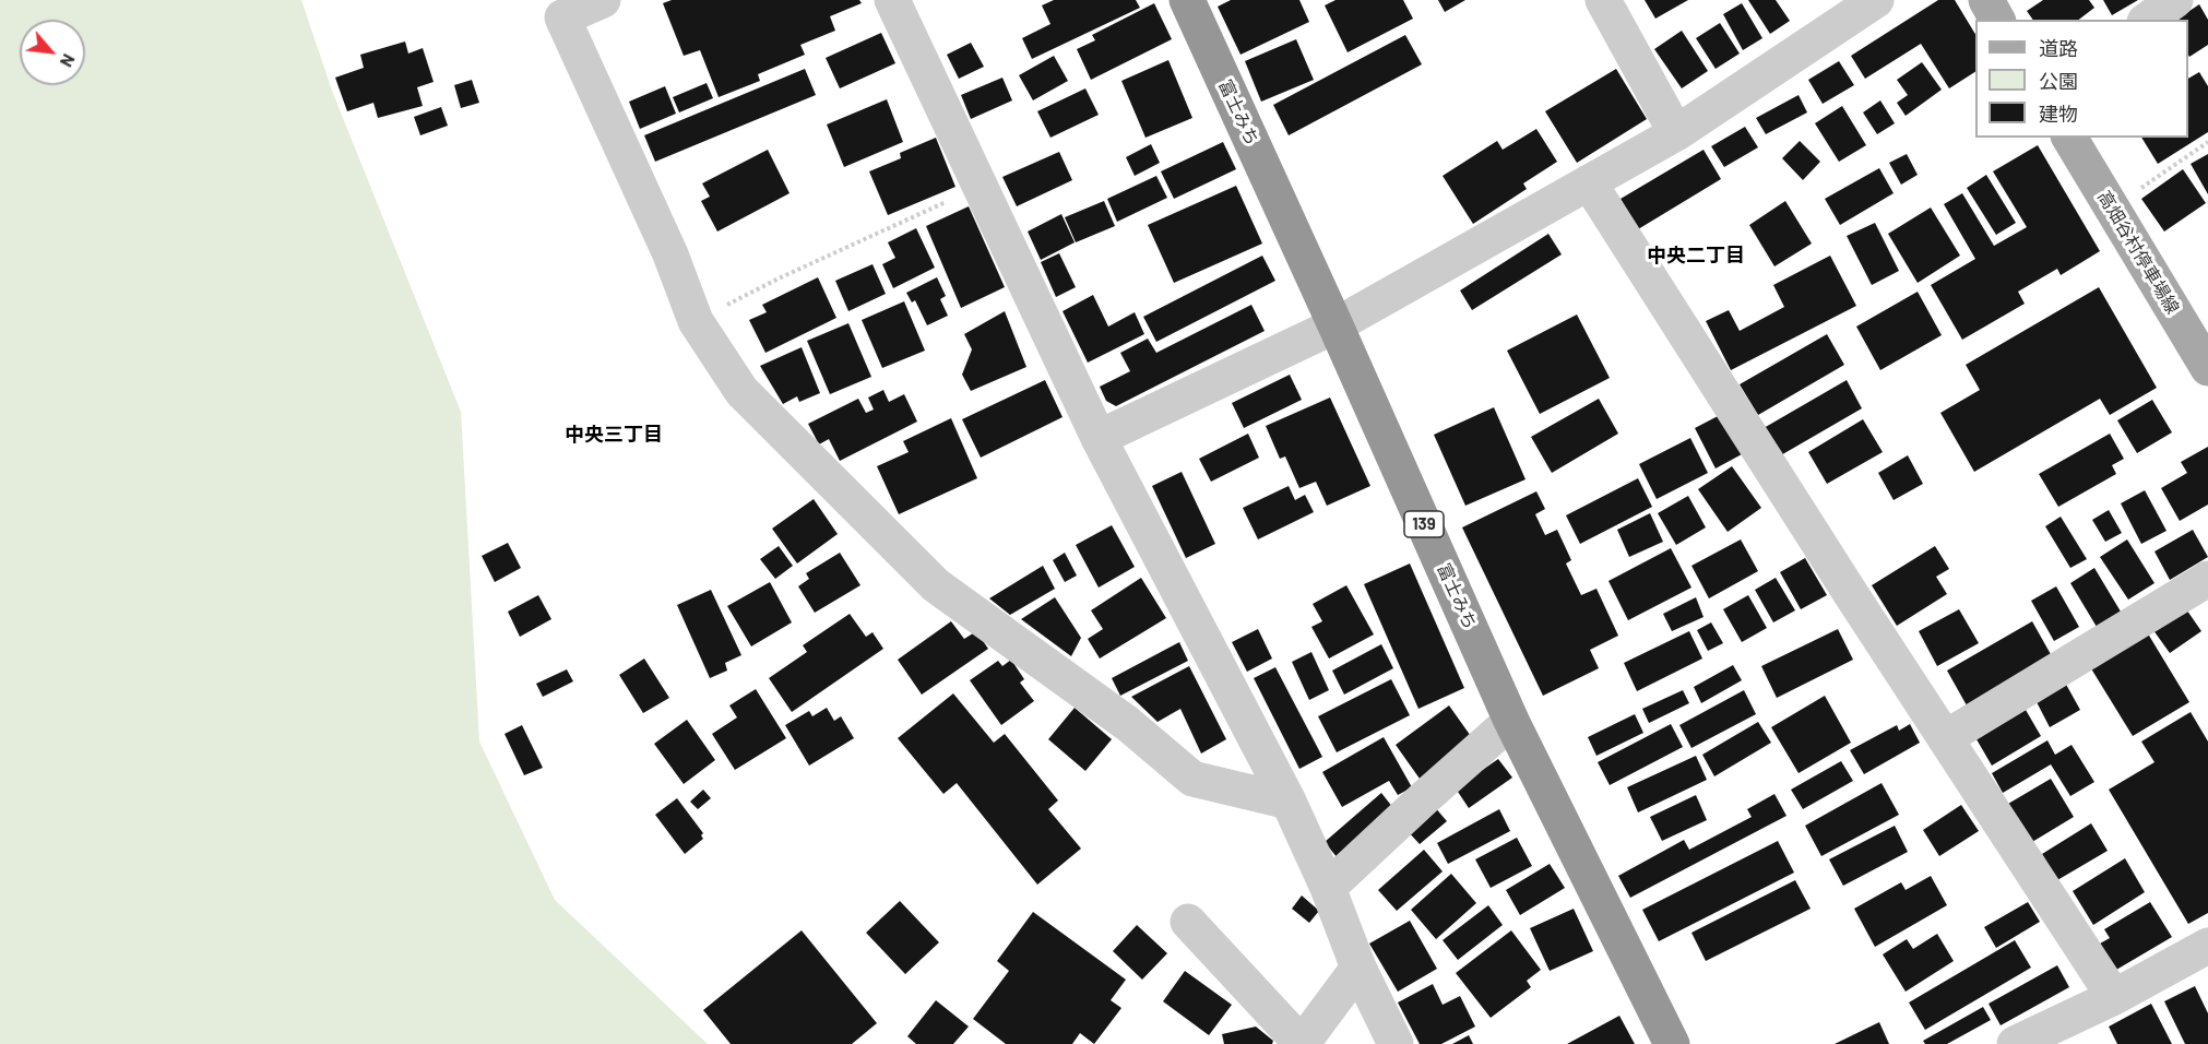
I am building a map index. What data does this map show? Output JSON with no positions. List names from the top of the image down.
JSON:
{
  "streets": {
    "highway": ["富士みち", "139"],
    "main road": ["高畑谷村停車場線"]
  },
  "districts": ["中央二丁目", "中央三丁目"],
  "legend": ["道路", "公園", "建物"],
  "north": "bottom right"
}
